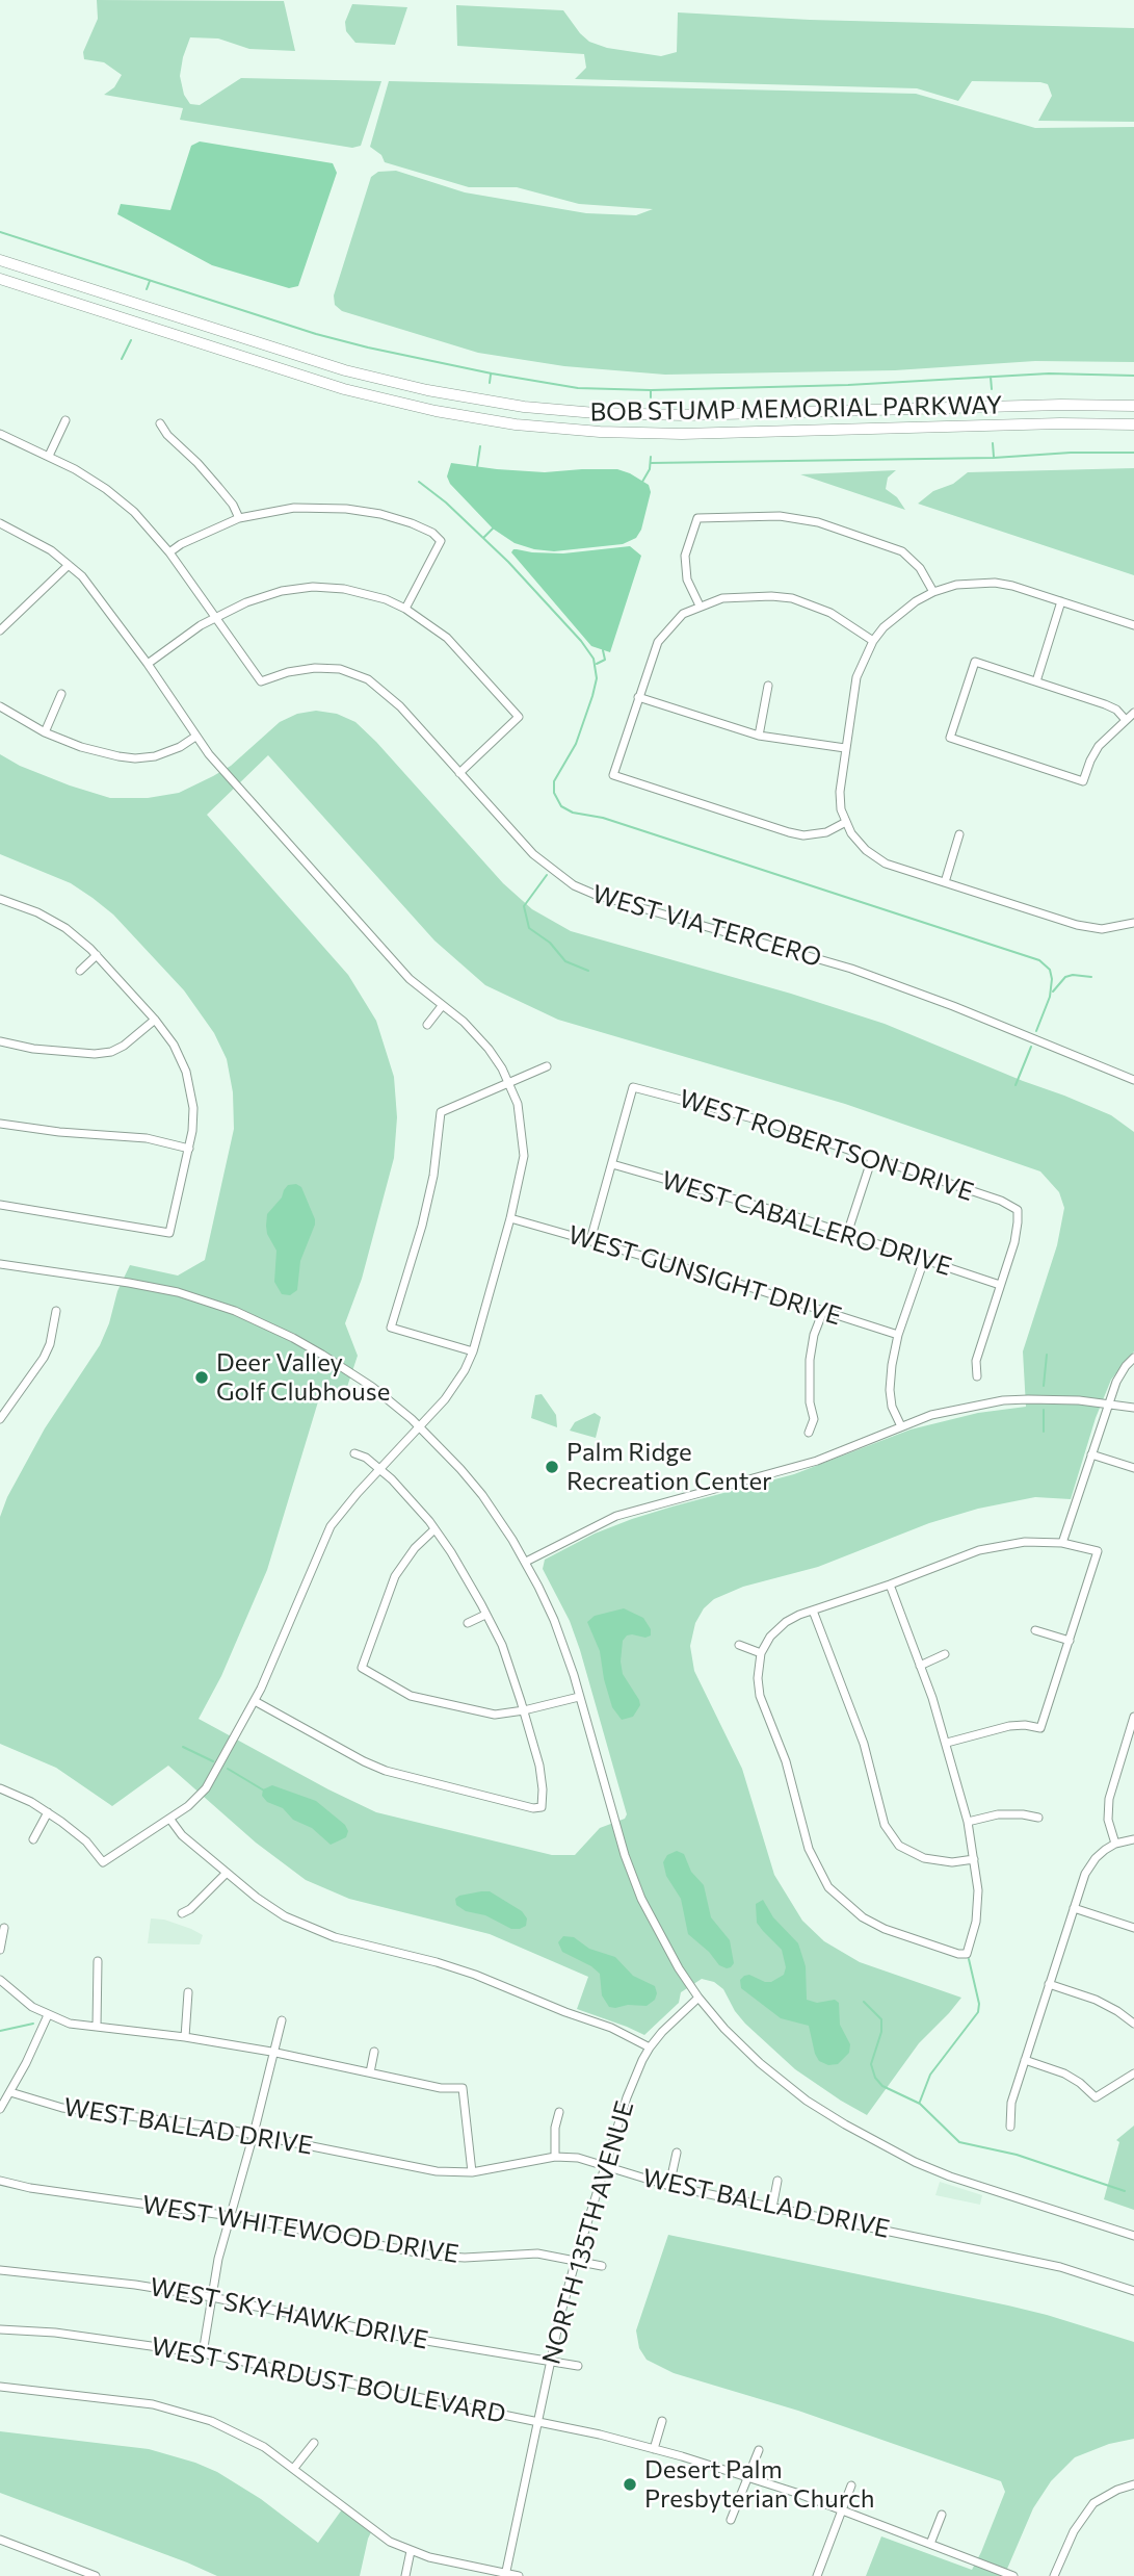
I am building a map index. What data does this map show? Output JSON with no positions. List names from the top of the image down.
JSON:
{
  "streets": {
    "highway": ["BOB STUMP MEMORIAL PARKWAY"],
    "street": [
      "WEST VIA TERCERO",
      "WEST ROBERTSON DRIVE",
      "WEST CABALLERO DRIVE",
      "WEST GUNSIGHT DRIVE",
      "WEST BALLAD DRIVE",
      "WEST WHITEWOOD DRIVE",
      "NORTH 135TH AVENUE",
      "WEST SKY HAWK DRIVE",
      "WEST STARDUST BOULEVARD"
    ]
  },
  "crossings": [
    ["WEST ROBERTSON DRIVE", "WEST CABALLERO DRIVE"],
    ["WEST BALLAD DRIVE", "NORTH 135TH AVENUE"],
    ["WEST WHITEWOOD DRIVE", "NORTH 135TH AVENUE"],
    ["NORTH 135TH AVENUE", "WEST SKY HAWK DRIVE"],
    ["NORTH 135TH AVENUE", "WEST STARDUST BOULEVARD"]
  ],
  "places": ["Deer Valley Golf Clubhouse", "Palm Ridge Recreation Center", "Desert Palm Presbyterian Church"]
}
